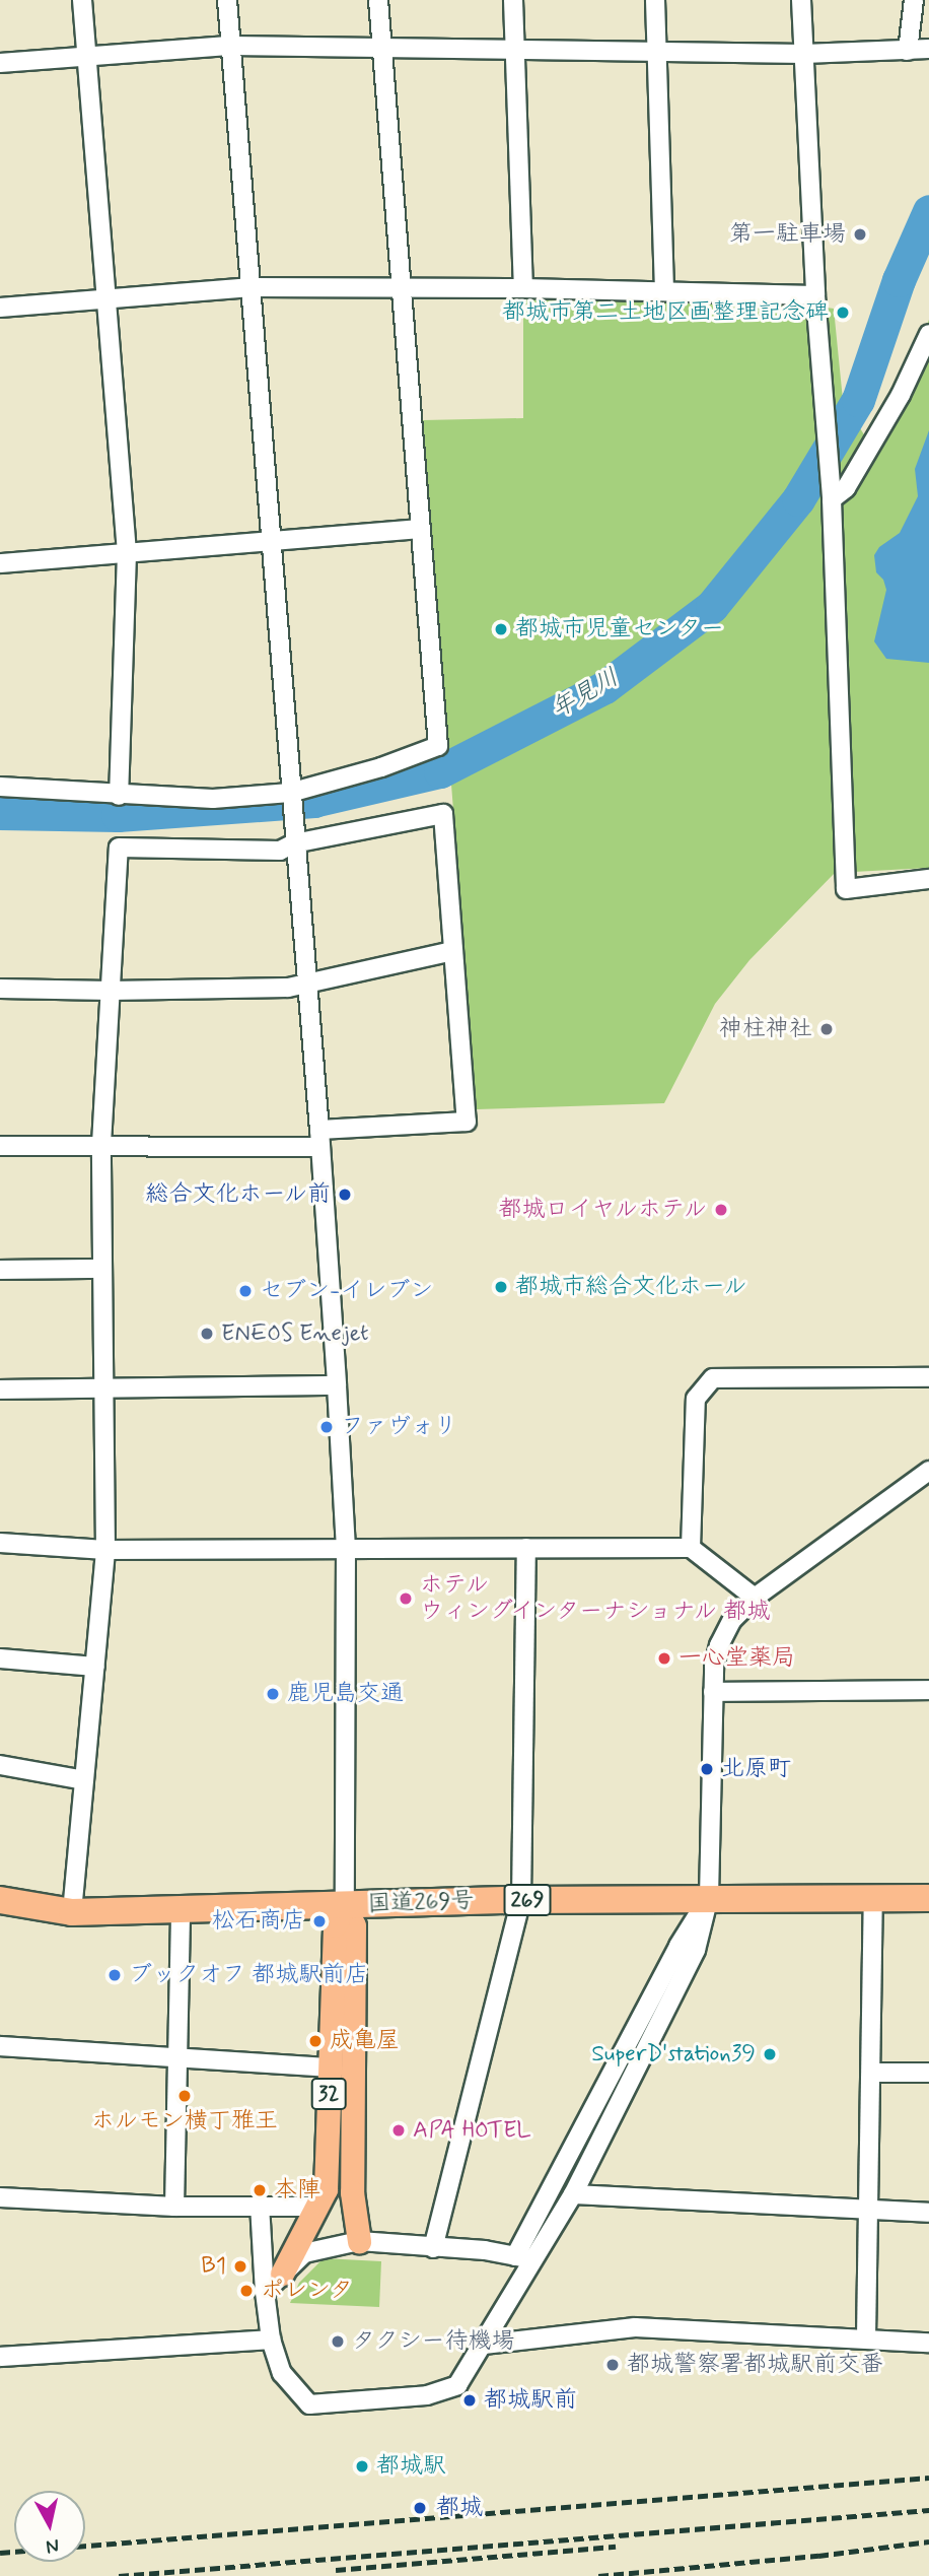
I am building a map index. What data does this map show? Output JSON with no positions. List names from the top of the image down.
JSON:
{
  "streets": {
    "highway": ["269", "国道269号"],
    "main road": ["32"]
  },
  "crossings": [
    ["国道269号", "32"]
  ],
  "water": ["年見川"],
  "places": [
    "第一駐車場",
    "都城市第二土地区画整理記念碑",
    "都城市児童センター",
    "神柱神社",
    "総合文化ホール前",
    "都城ロイヤルホテル",
    "都城市総合文化ホール",
    "セブン-イレブン",
    "ENEOS Enejet",
    "ファヴォリ",
    "ホテル ウィングインターナショナル 都城",
    "一心堂薬局",
    "鹿児島交通",
    "北原町",
    "松石商店",
    "ブックオフ 都城駅前店",
    "成亀屋",
    "SuperD'station39",
    "ホルモン横丁雅王",
    "APA HOTEL",
    "本陣",
    "B1",
    "ポレンタ",
    "タクシー待機場",
    "都城警察署都城駅前交番",
    "都城駅前",
    "都城駅",
    "都城"
  ],
  "north": "bottom"
}
